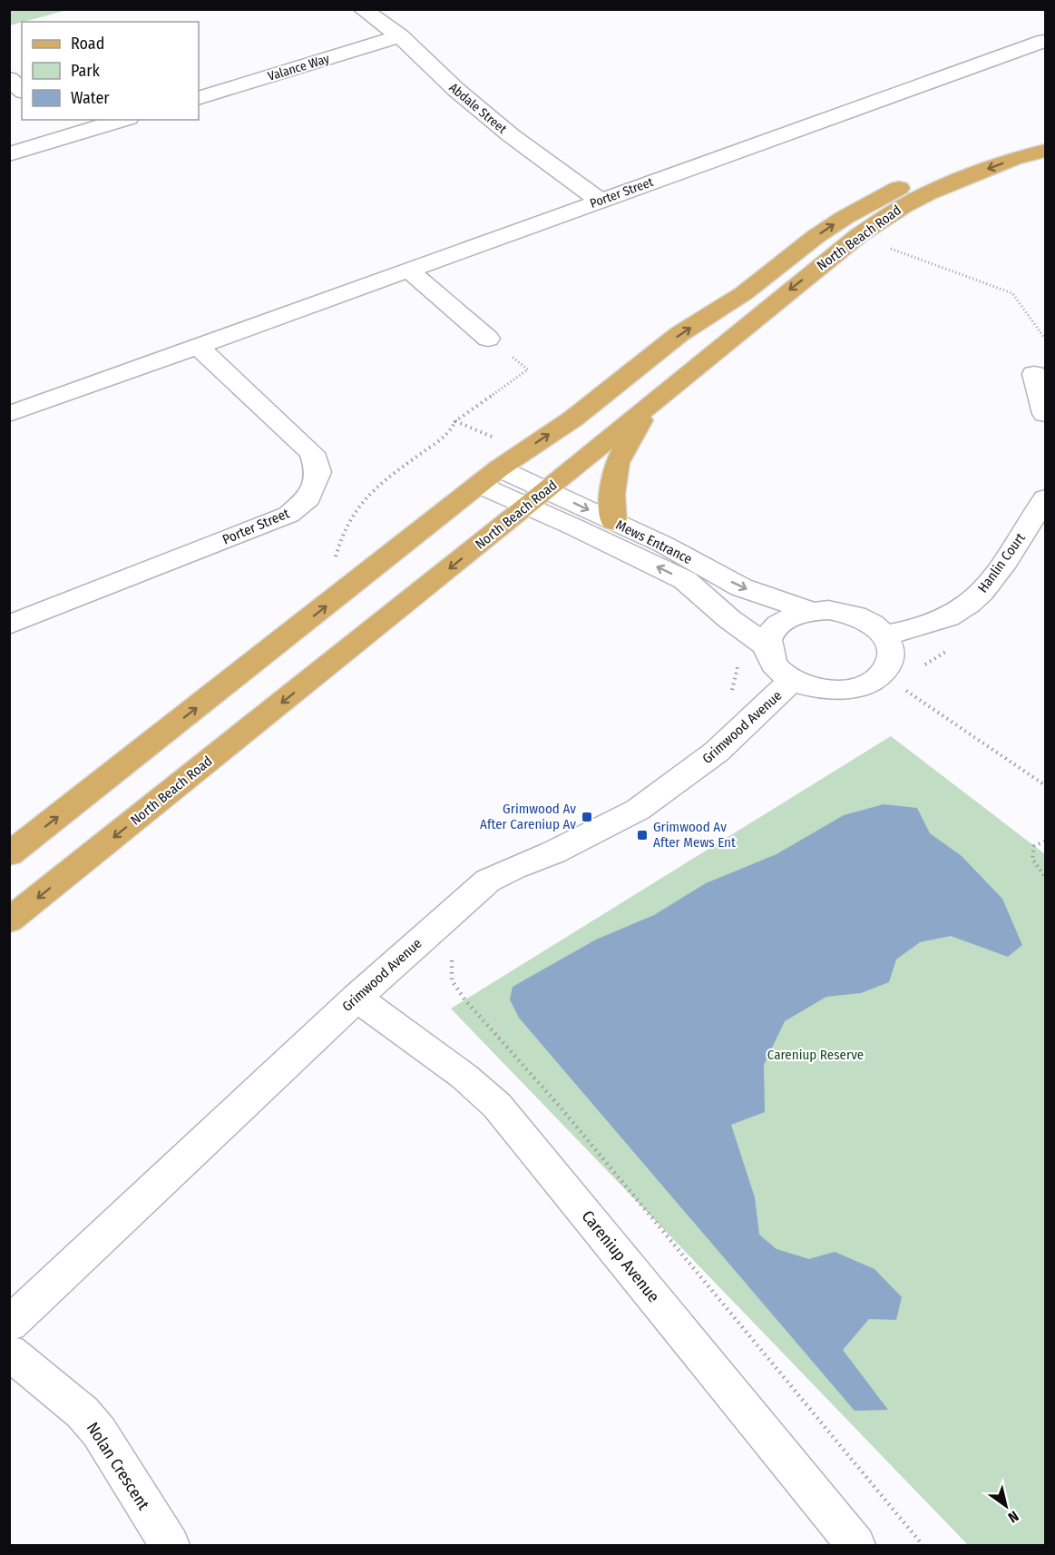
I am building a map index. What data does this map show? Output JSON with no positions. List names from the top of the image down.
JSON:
{
  "streets": {
    "main road": ["North Beach Road"],
    "street": [
      "Valance Way",
      "Abdale Street",
      "Porter Street",
      "Mews Entrance",
      "Hanlin Court",
      "Grimwood Avenue",
      "Careniup Avenue",
      "Nolan Crescent"
    ]
  },
  "crossings": [
    ["Valance Way", "Abdale Street"],
    ["Abdale Street", "Porter Street"],
    ["North Beach Road", "Mews Entrance"],
    ["Mews Entrance", "Hanlin Court"],
    ["Mews Entrance", "Grimwood Avenue"],
    ["Hanlin Court", "Grimwood Avenue"],
    ["Grimwood Avenue", "Careniup Avenue"]
  ],
  "parks": ["Careniup Reserve"],
  "places": {
    "transit": ["Grimwood Av After Careniup Av", "Grimwood Av After Mews Ent"]
  },
  "legend": ["Road", "Park", "Water"],
  "north": "bottom right"
}
